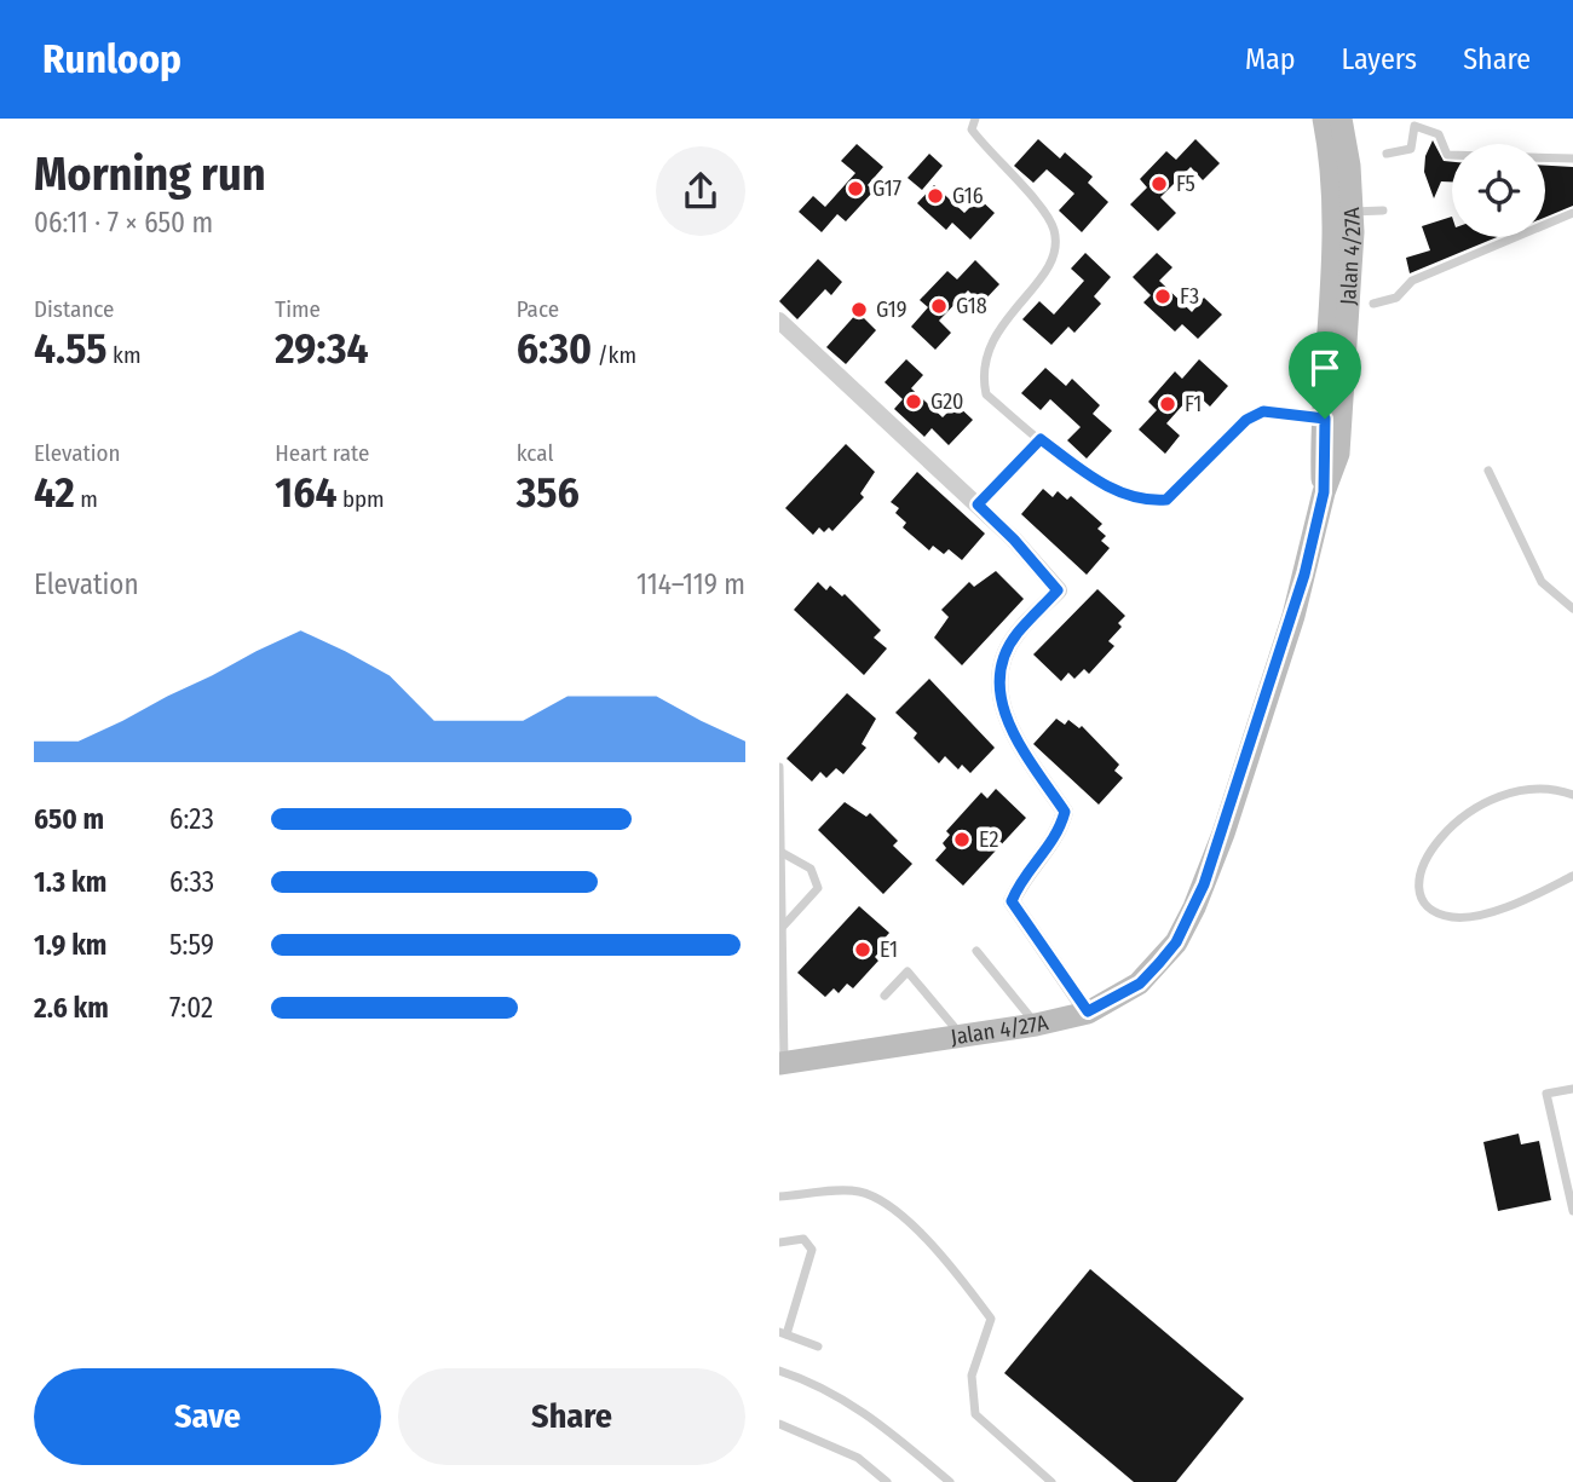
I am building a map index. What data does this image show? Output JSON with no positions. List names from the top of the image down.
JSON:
{
  "streets": {
    "street": ["Jalan 4/27A"]
  },
  "places": [
    "F5",
    "G17",
    "G16",
    "F3",
    "G18",
    "G19",
    "G20",
    "F1",
    "E2",
    "E1"
  ],
  "page": {
    "header": "Runloop",
    "nav": ["Map", "Layers", "Share"],
    "heading": ["Morning run", "06:11 · 7 × 650 m"],
    "stats": [
      ["Distance", "4.55 km"],
      ["Time", "29:34"],
      ["Pace", "6:30 /km"],
      ["Elevation", "42 m"],
      ["Heart rate", "164 bpm"],
      ["kcal", "356"]
    ],
    "chart": ["Elevation", "114–119 m"],
    "list": [
      {
        "name": "650 m",
        "note": "6:23"
      },
      {
        "name": "1.3 km",
        "note": "6:33"
      },
      {
        "name": "1.9 km",
        "note": "5:59"
      },
      {
        "name": "2.6 km",
        "note": "7:02"
      }
    ],
    "buttons": ["Save", "Share"]
  }
}
